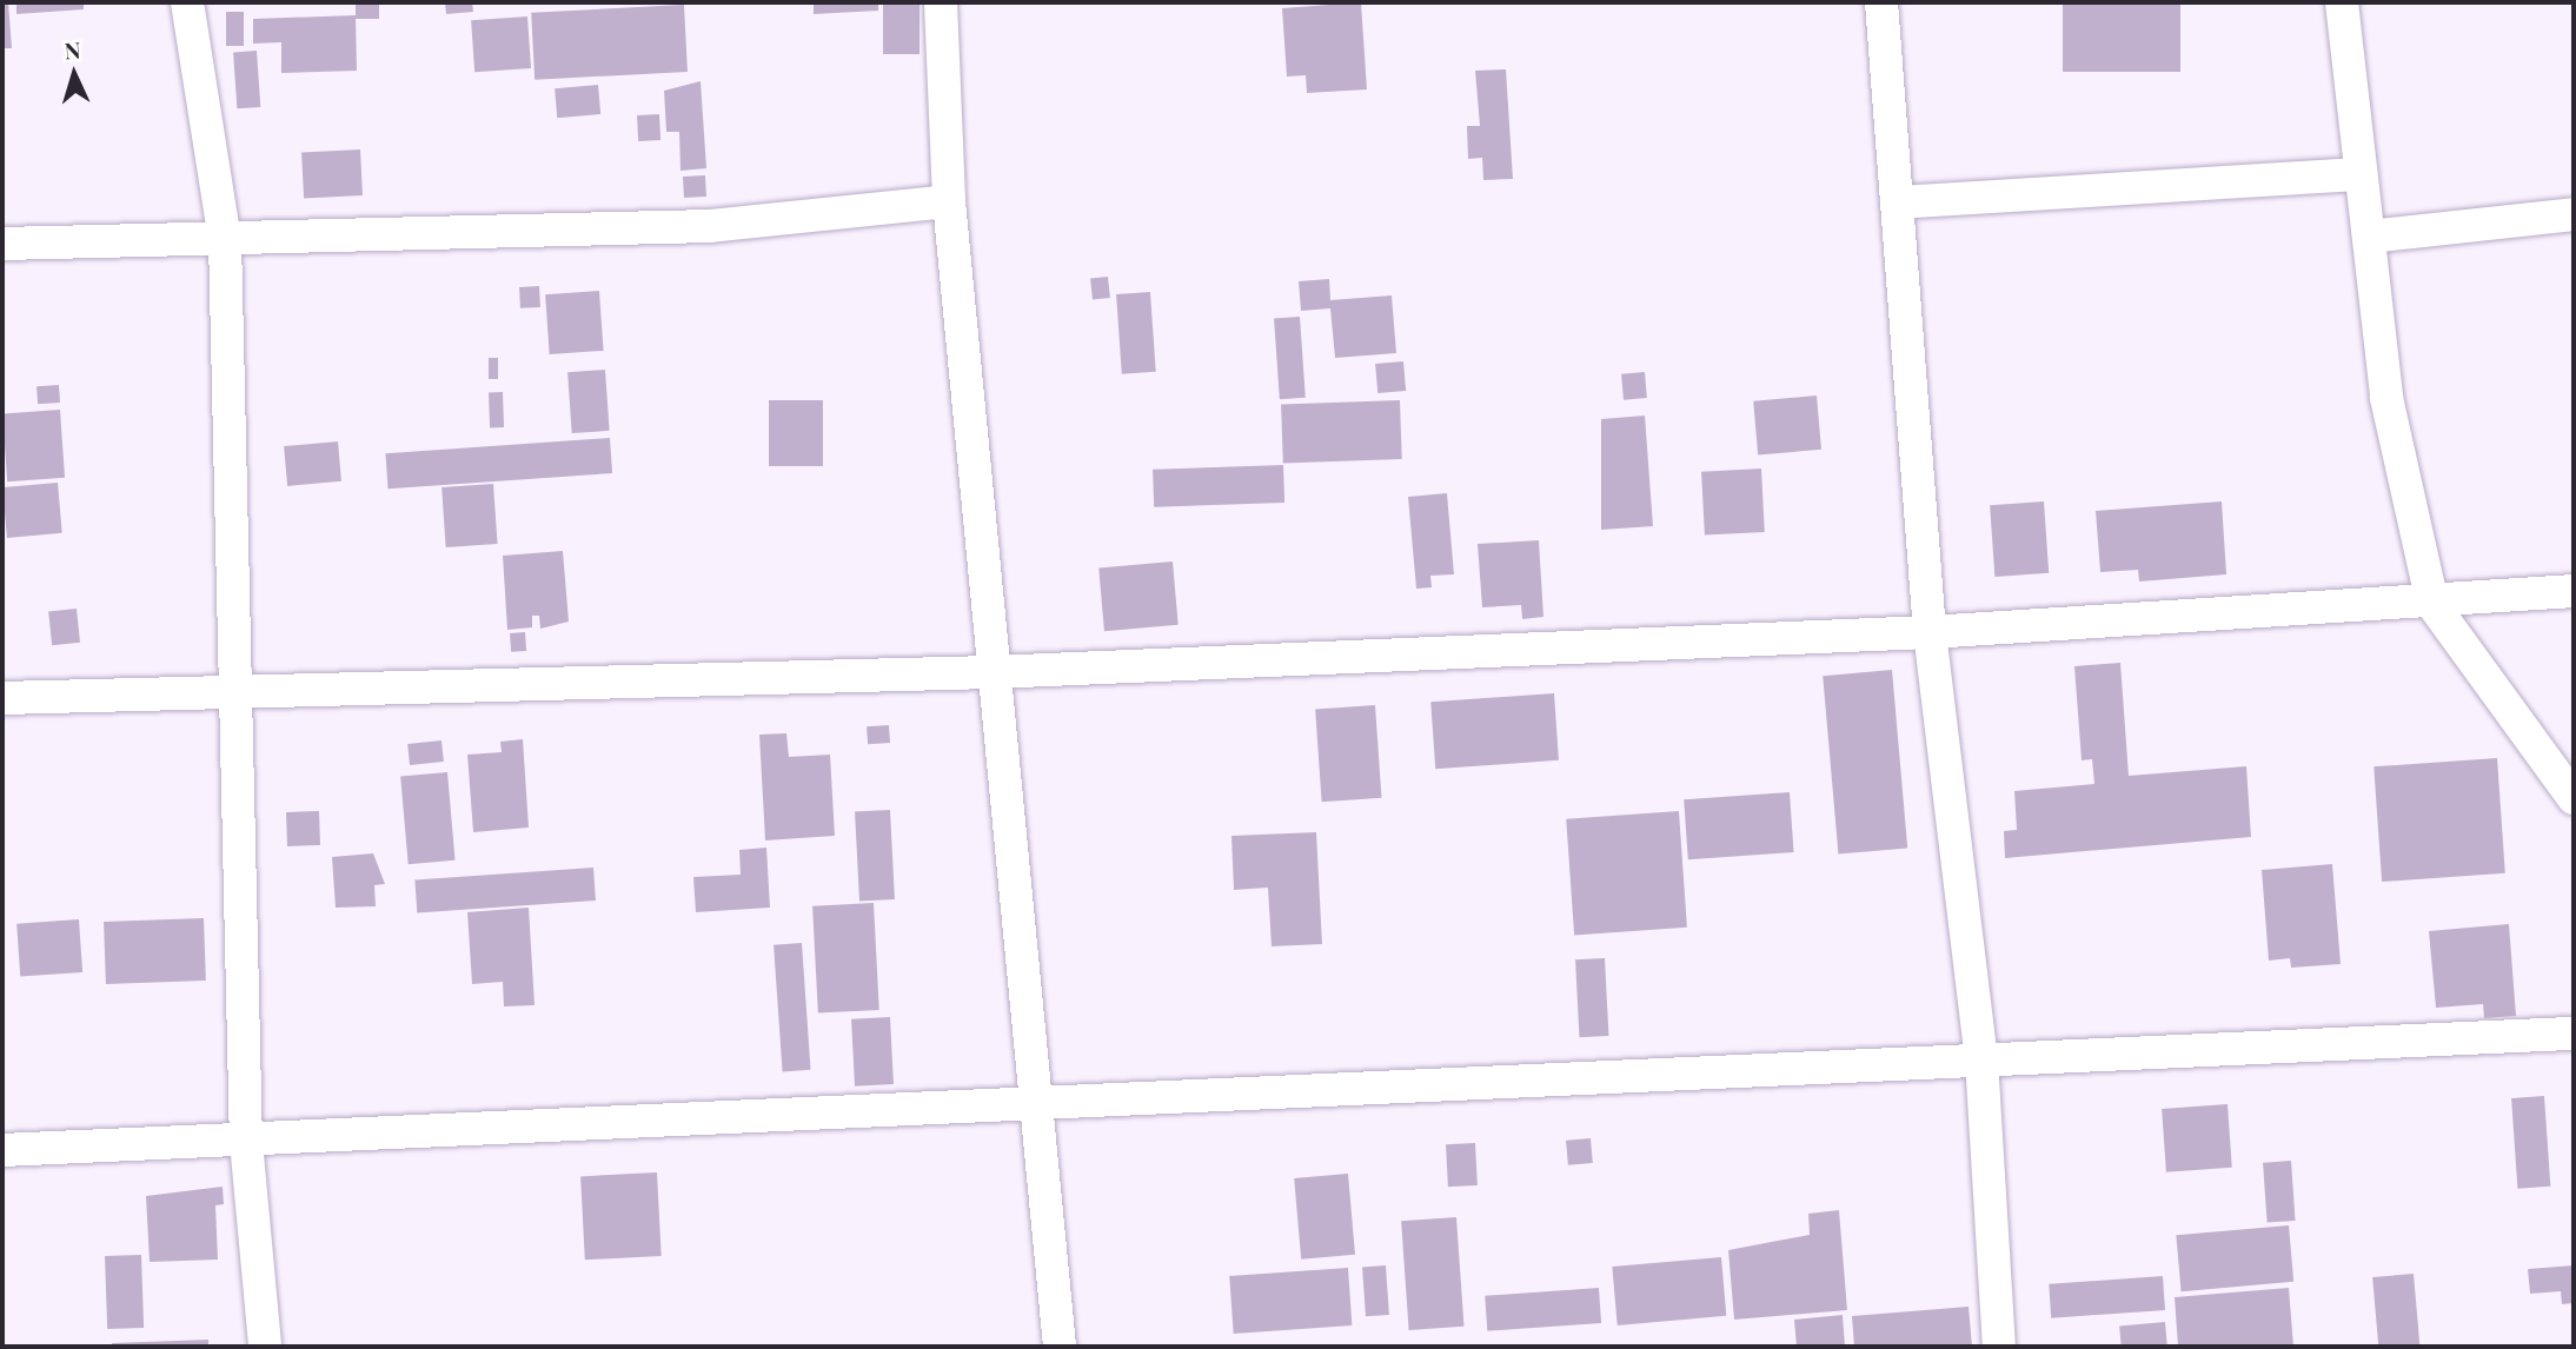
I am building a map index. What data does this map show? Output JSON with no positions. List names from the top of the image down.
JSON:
{
  "north": "top"
}
